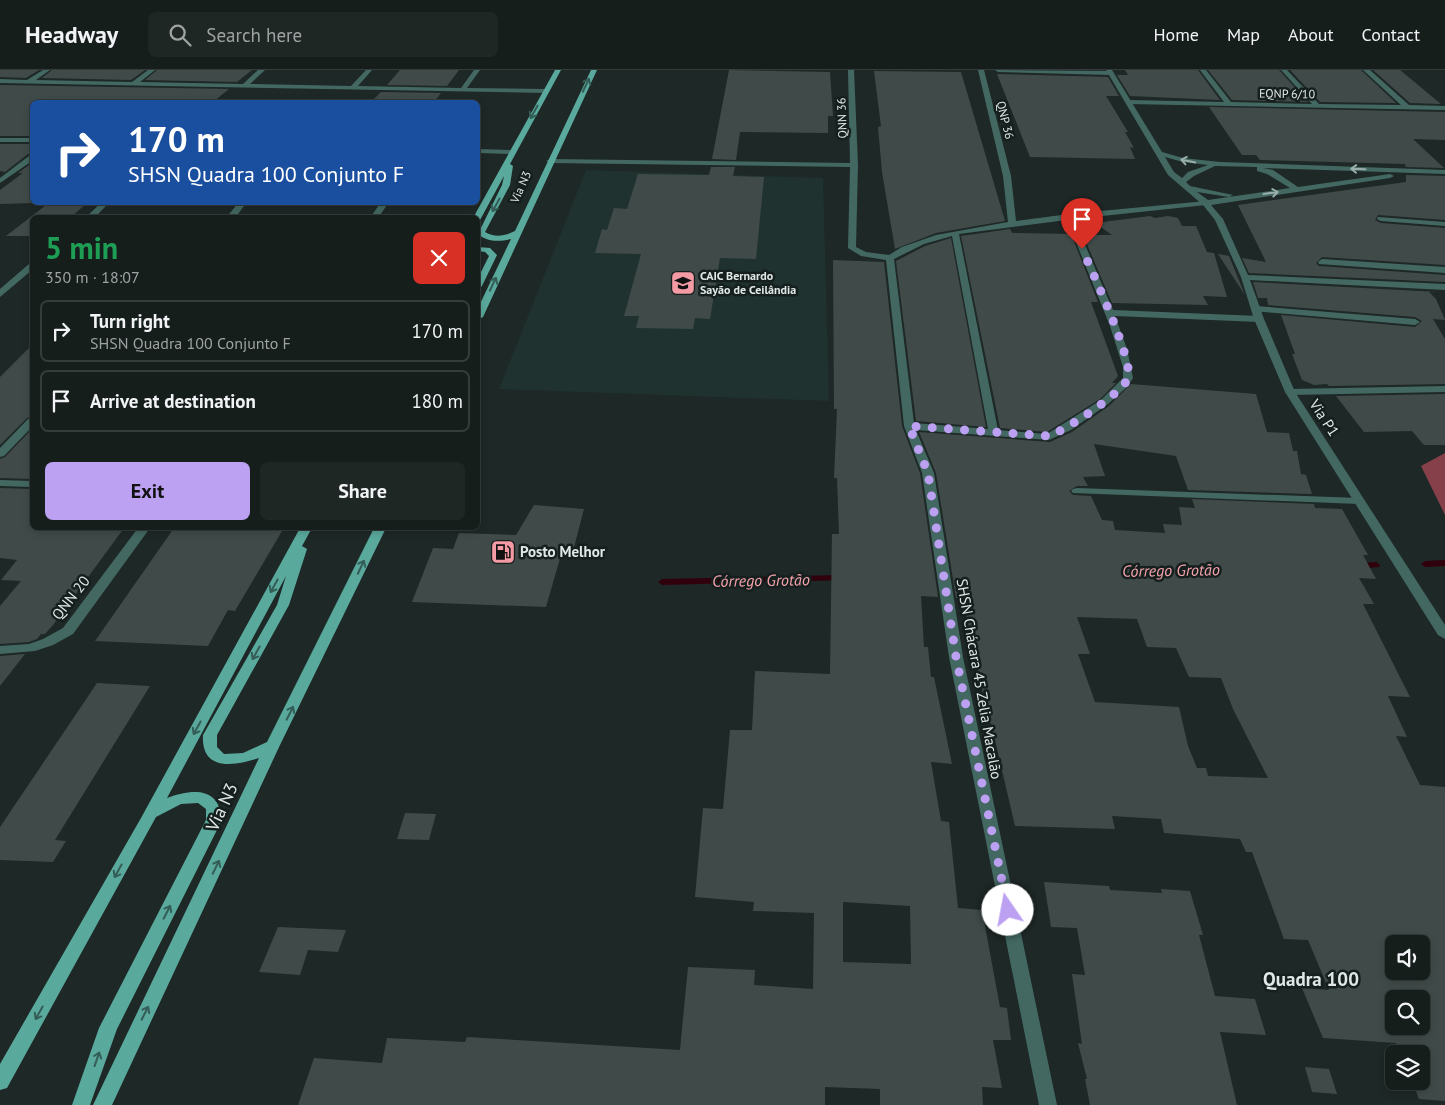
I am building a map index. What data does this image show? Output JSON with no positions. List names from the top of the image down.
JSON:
{
  "streets": {
    "main road": ["Via N3"],
    "street": [
      "EQNP 6/10",
      "QNN 36",
      "QNP 36",
      "Via P1",
      "QNN 20",
      "SHSN Chácara 45 Zelia Macalão"
    ]
  },
  "crossings": [
    ["QNN 36", "SHSN Chácara 45 Zelia Macalão"]
  ],
  "districts": ["Quadra 100"],
  "water": ["Córrego Grotão"],
  "places": {
    "school or university": ["CAIC Bernardo Sayão de Ceilândia"],
    "fuel station": ["Posto Melhor"]
  },
  "page": {
    "header": "Headway",
    "search": "Search here",
    "nav": [
      "Home",
      "Map",
      "About",
      "Contact"
    ],
    "turn": ["170 m", "SHSN Quadra 100 Conjunto F"],
    "heading": ["5 min", "350 m · 18:07"],
    "list": [
      {
        "name": "Turn right",
        "note": "SHSN Quadra 100 Conjunto F",
        "value": "170 m"
      },
      {
        "name": "Arrive at destination",
        "value": "180 m"
      }
    ],
    "buttons": ["Exit", "Share"]
  }
}
